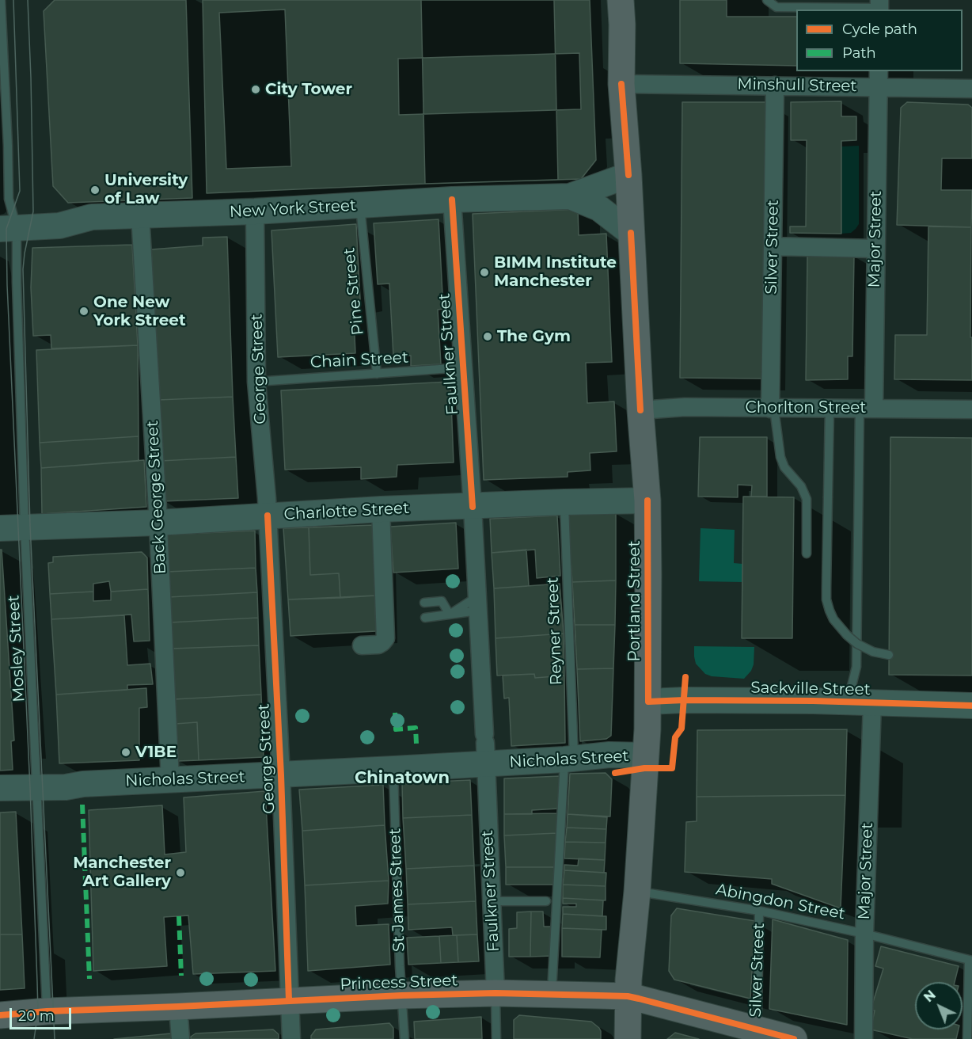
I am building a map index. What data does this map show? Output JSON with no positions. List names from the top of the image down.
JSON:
{
  "streets": {
    "main road": ["Portland Street", "Princess Street"],
    "street": [
      "Minshull Street",
      "New York Street",
      "Major Street",
      "Silver Street",
      "Faulkner Street",
      "George Street",
      "Chorlton Street",
      "Back George Street",
      "Charlotte Street",
      "Sackville Street",
      "Nicholas Street"
    ],
    "lane": [
      "Pine Street",
      "Chain Street",
      "Reyner Street",
      "Mosley Street",
      "St James Street",
      "Abingdon Street"
    ]
  },
  "crossings": [
    ["Minshull Street", "Major Street"],
    ["Minshull Street", "Silver Street"],
    ["Minshull Street", "Portland Street"],
    ["New York Street", "Pine Street"],
    ["New York Street", "Faulkner Street"],
    ["New York Street", "George Street"],
    ["New York Street", "Back George Street"],
    ["New York Street", "Portland Street"],
    ["New York Street", "Mosley Street"],
    ["Major Street", "Chorlton Street"],
    ["Major Street", "Sackville Street"],
    ["Major Street", "Abingdon Street"],
    ["Silver Street", "Chorlton Street"],
    ["Silver Street", "Abingdon Street"],
    ["Silver Street", "Princess Street"],
    ["Pine Street", "Chain Street"],
    ["Faulkner Street", "Chain Street"],
    ["Faulkner Street", "Charlotte Street"],
    ["Faulkner Street", "Nicholas Street"],
    ["Faulkner Street", "Princess Street"],
    ["Chain Street", "George Street"],
    ["George Street", "Charlotte Street"],
    ["George Street", "Nicholas Street"],
    ["George Street", "Princess Street"],
    ["Chorlton Street", "Portland Street"],
    ["Back George Street", "Charlotte Street"],
    ["Back George Street", "Nicholas Street"],
    ["Charlotte Street", "Portland Street"],
    ["Charlotte Street", "Reyner Street"],
    ["Charlotte Street", "Mosley Street"],
    ["Portland Street", "Sackville Street"],
    ["Portland Street", "Nicholas Street"],
    ["Portland Street", "Abingdon Street"],
    ["Portland Street", "Princess Street"],
    ["Reyner Street", "Nicholas Street"],
    ["Reyner Street", "Princess Street"],
    ["Mosley Street", "Nicholas Street"],
    ["Mosley Street", "Princess Street"],
    ["Nicholas Street", "St James Street"],
    ["St James Street", "Princess Street"]
  ],
  "districts": ["Chinatown"],
  "places": [
    "City Tower",
    "University of Law",
    "BIMM Institute Manchester",
    "One New York Street",
    "The Gym",
    "V1BE",
    "Manchester Art Gallery"
  ],
  "legend": ["Cycle path", "Path"],
  "scale_bar": "20 m",
  "north": "top left"
}
